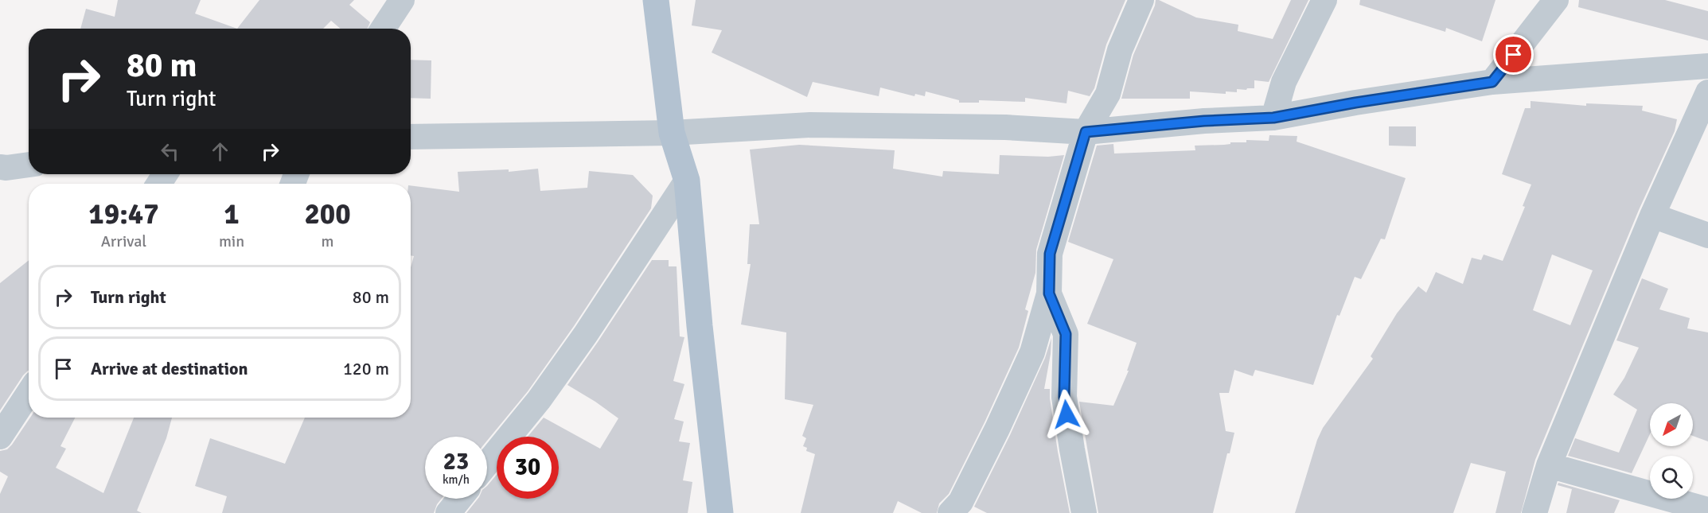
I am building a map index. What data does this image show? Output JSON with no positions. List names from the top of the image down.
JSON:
{
  "north": "bottom left",
  "page": {
    "turn": ["80 m", "Turn right"],
    "eta": [
      "19:47",
      "Arrival",
      "1",
      "min",
      "200",
      "m"
    ],
    "list": [
      {
        "name": "Turn right",
        "value": "80 m"
      },
      {
        "name": "Arrive at destination",
        "value": "120 m"
      }
    ],
    "speed": "23 km/h",
    "limit": "30"
  }
}
